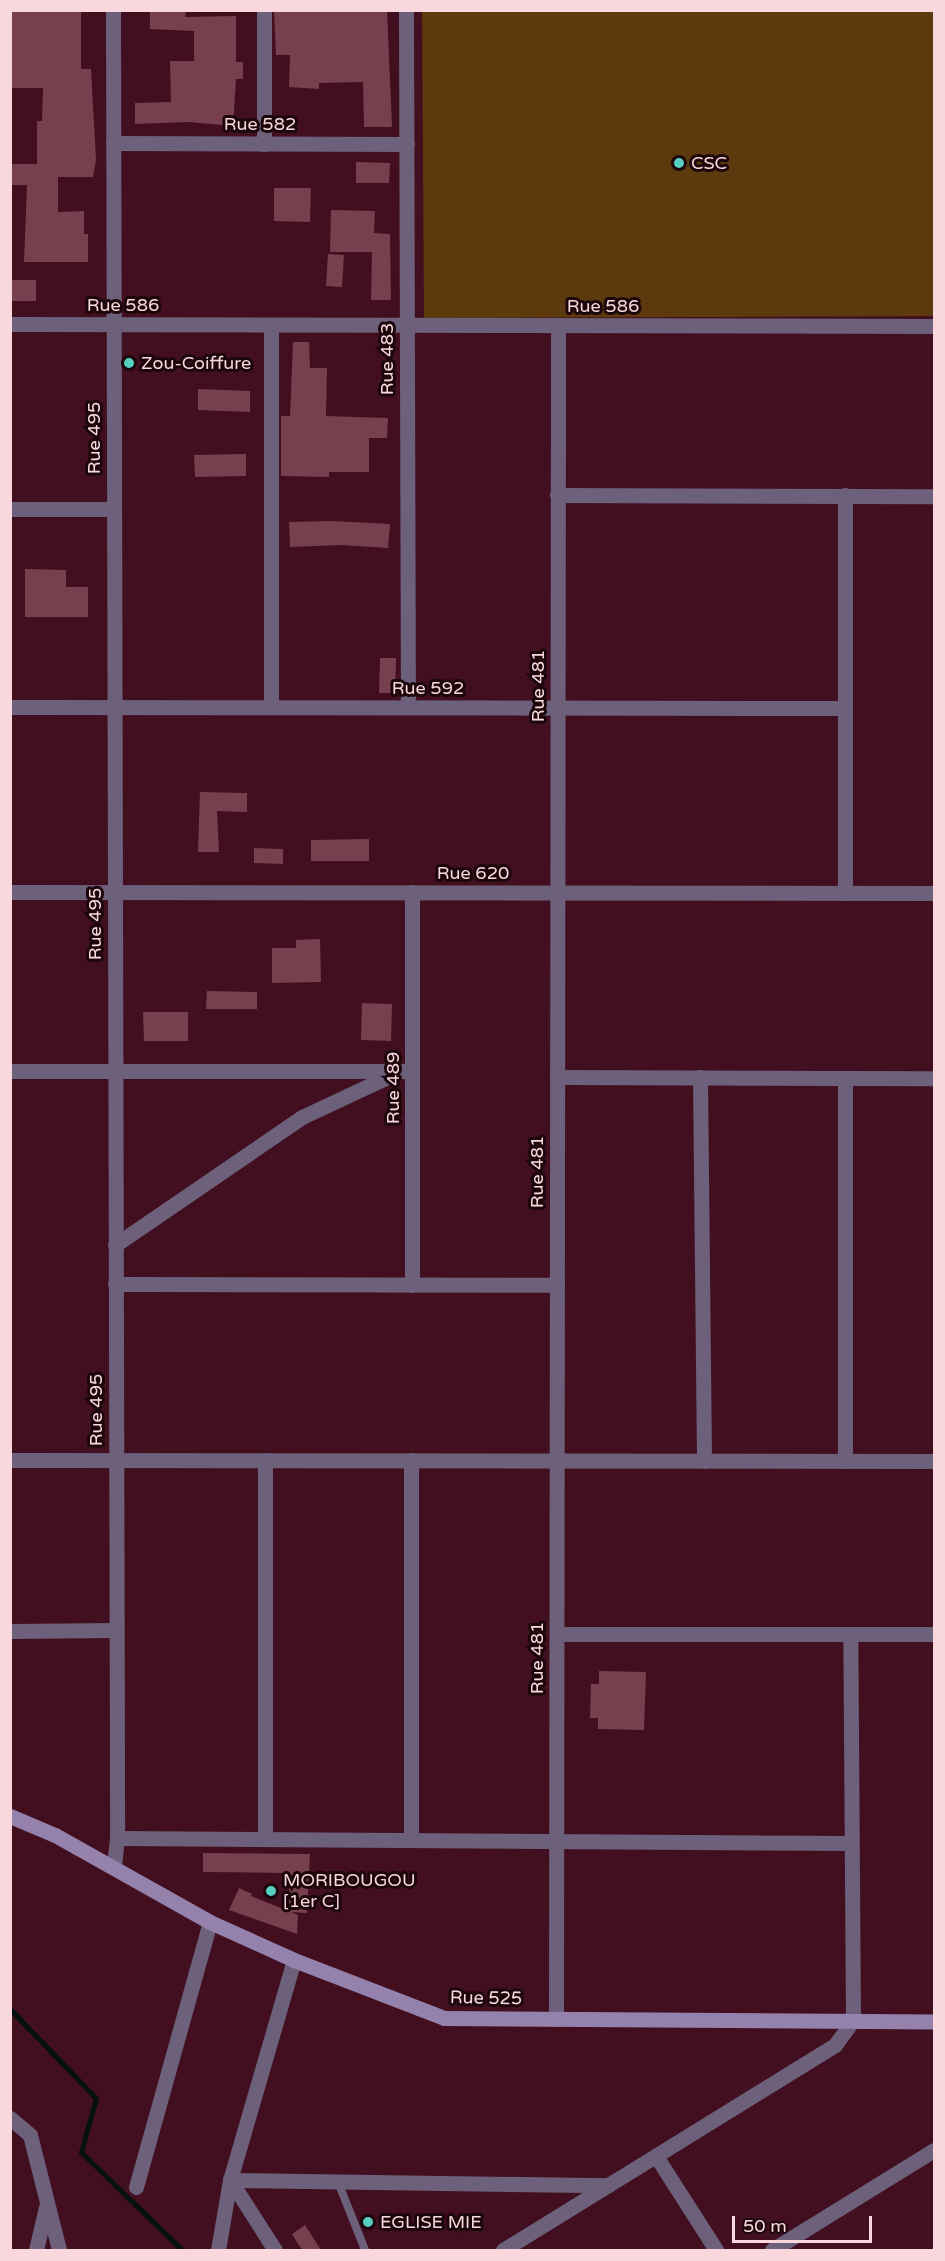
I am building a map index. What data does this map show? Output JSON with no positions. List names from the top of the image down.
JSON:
{
  "streets": {
    "main road": ["Rue 525"],
    "street": [
      "Rue 582",
      "Rue 586",
      "Rue 483",
      "Rue 495",
      "Rue 481",
      "Rue 592",
      "Rue 620",
      "Rue 489"
    ]
  },
  "crossings": [
    ["Rue 582", "Rue 483"],
    ["Rue 582", "Rue 495"],
    ["Rue 586", "Rue 483"],
    ["Rue 586", "Rue 495"],
    ["Rue 586", "Rue 481"],
    ["Rue 483", "Rue 592"],
    ["Rue 495", "Rue 592"],
    ["Rue 495", "Rue 620"],
    ["Rue 495", "Rue 525"],
    ["Rue 481", "Rue 592"],
    ["Rue 481", "Rue 620"],
    ["Rue 481", "Rue 525"],
    ["Rue 620", "Rue 489"]
  ],
  "places": [
    "CSC",
    "Zou-Coiffure",
    "MORIBOUGOU [1er C]",
    "EGLISE MIE"
  ],
  "scale_bar": "50 m"
}
